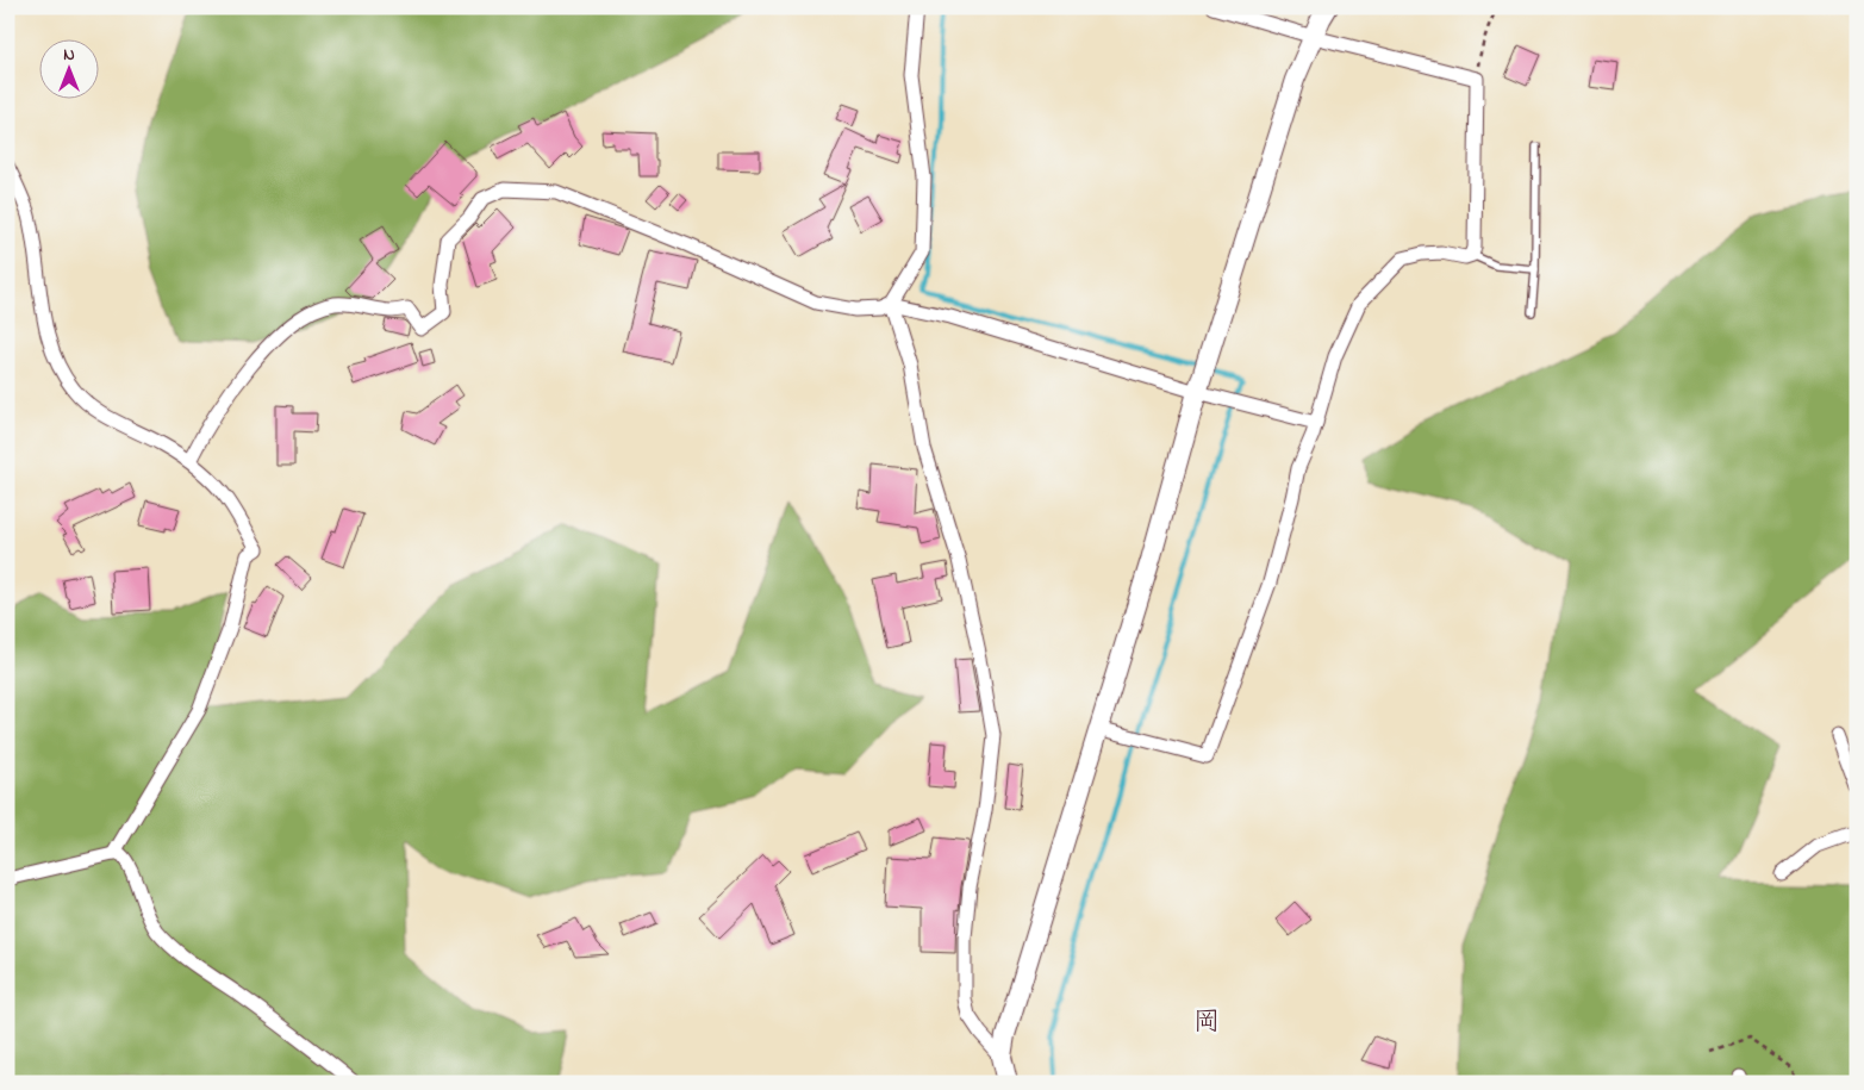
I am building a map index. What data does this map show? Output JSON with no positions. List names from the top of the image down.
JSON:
{
  "districts": ["岡"],
  "north": "top"
}
